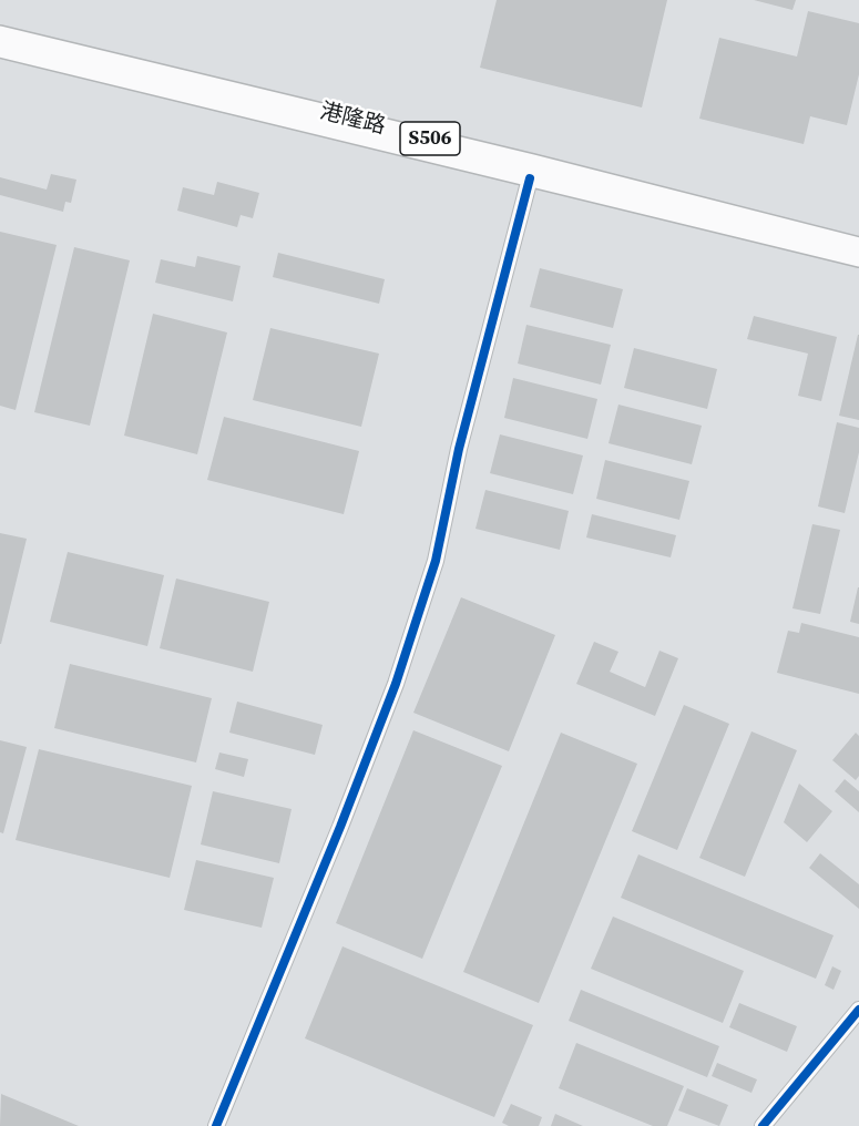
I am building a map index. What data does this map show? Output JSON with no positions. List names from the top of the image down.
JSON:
{
  "streets": {
    "main road": ["港隆路", "S506"]
  }
}
